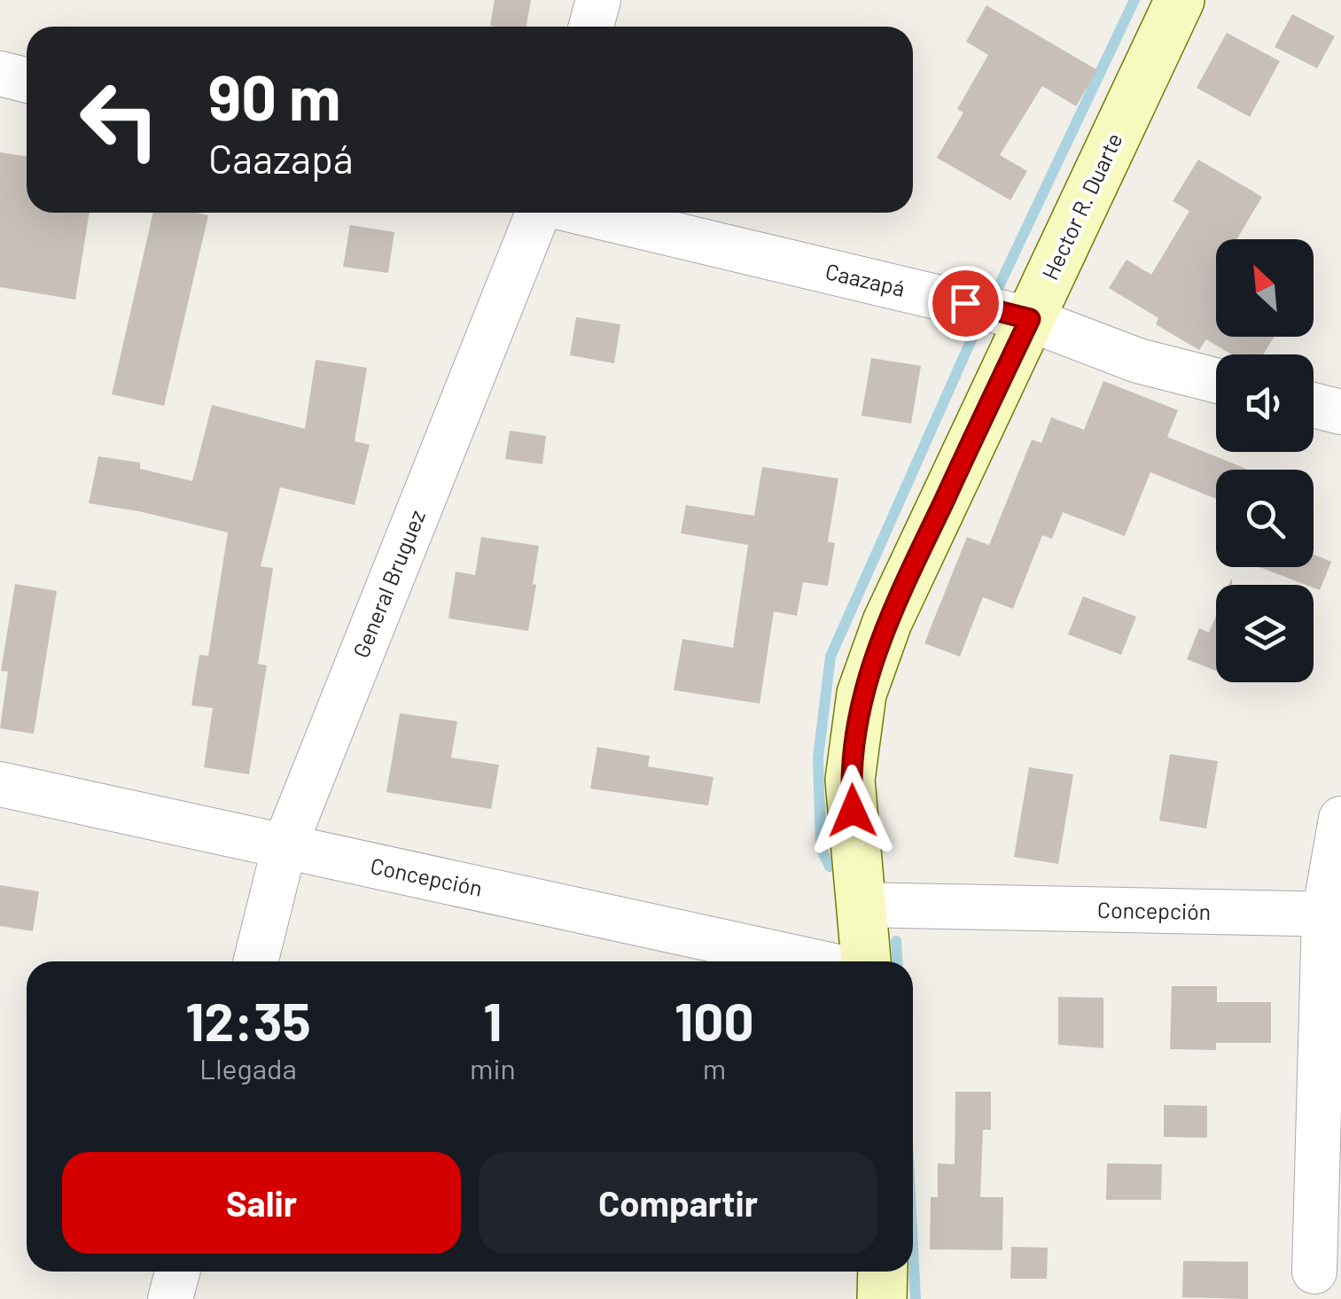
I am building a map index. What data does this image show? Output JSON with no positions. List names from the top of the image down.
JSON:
{
  "streets": {
    "street": [
      "Hector R. Duarte",
      "Caazapá",
      "General Bruguez",
      "Concepción"
    ]
  },
  "crossings": [
    ["Hector R. Duarte", "Caazapá"],
    ["Hector R. Duarte", "Concepción"],
    ["General Bruguez", "Concepción"]
  ],
  "north": "top left",
  "page": {
    "turn": ["90 m", "Caazapá"],
    "eta": [
      "12:35",
      "Llegada",
      "1",
      "min",
      "100",
      "m"
    ],
    "buttons": ["Salir", "Compartir"]
  }
}
